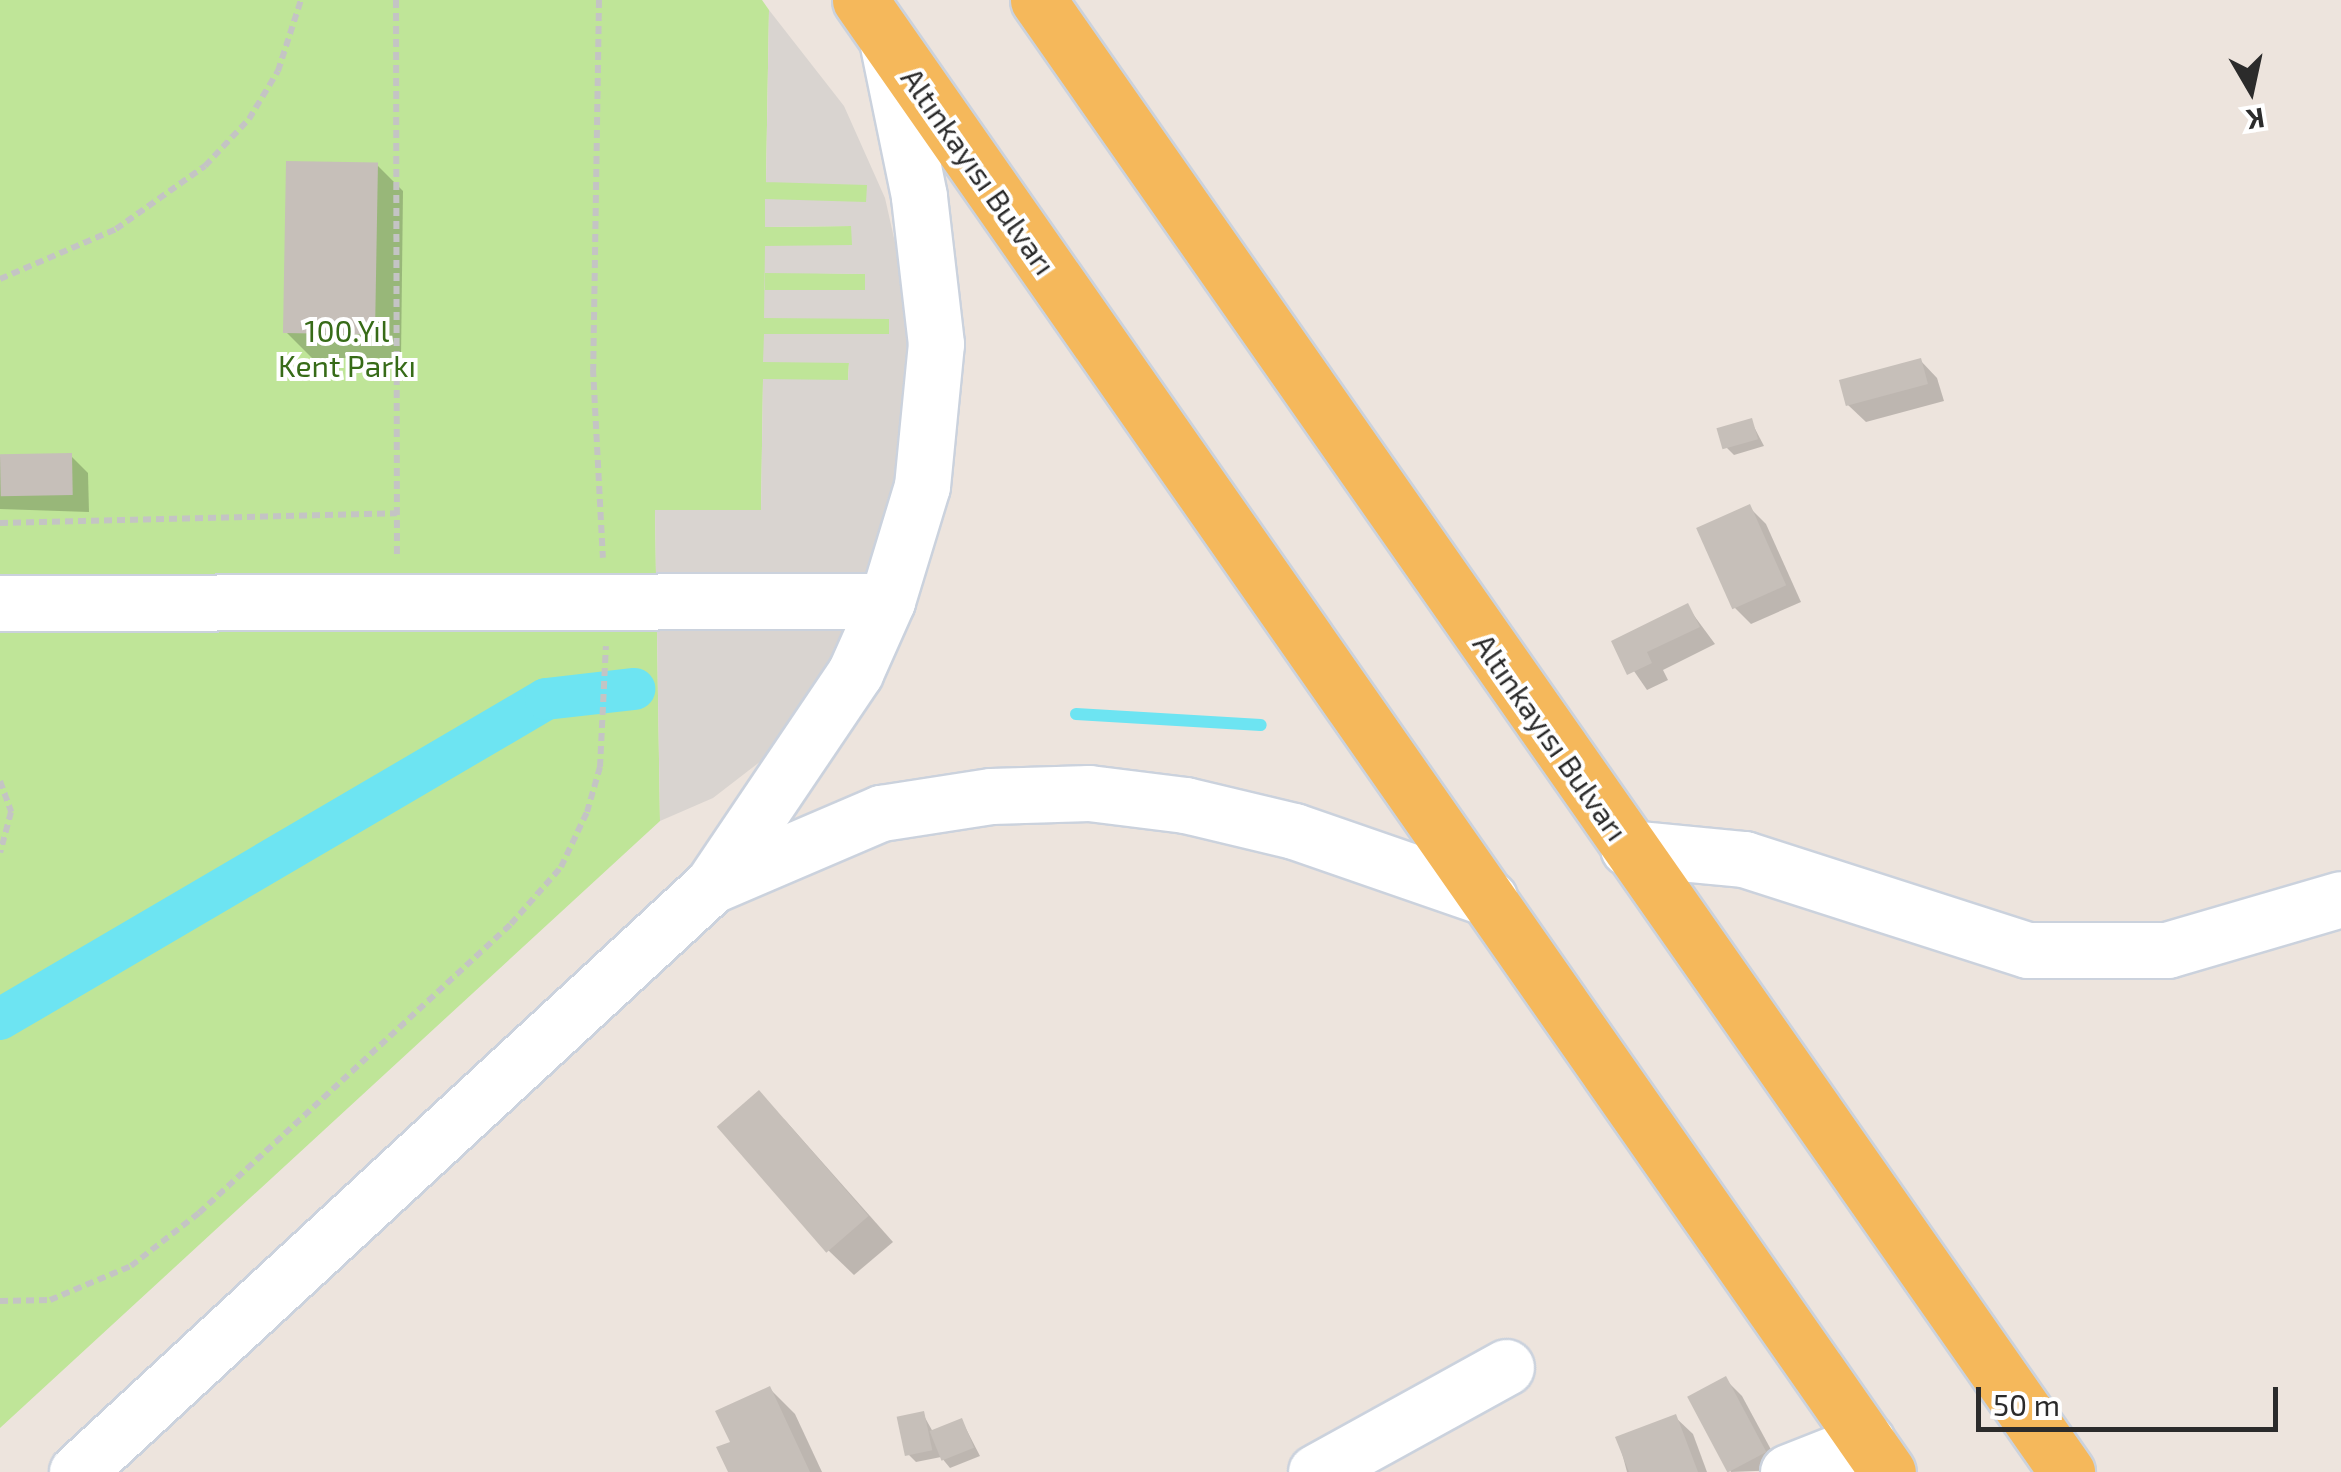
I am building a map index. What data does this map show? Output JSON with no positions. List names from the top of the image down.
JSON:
{
  "streets": {
    "main road": ["Altınkayısı Bulvarı"]
  },
  "parks": ["100.Yıl Kent Parkı"],
  "scale_bar": "50 m",
  "north": "bottom"
}
